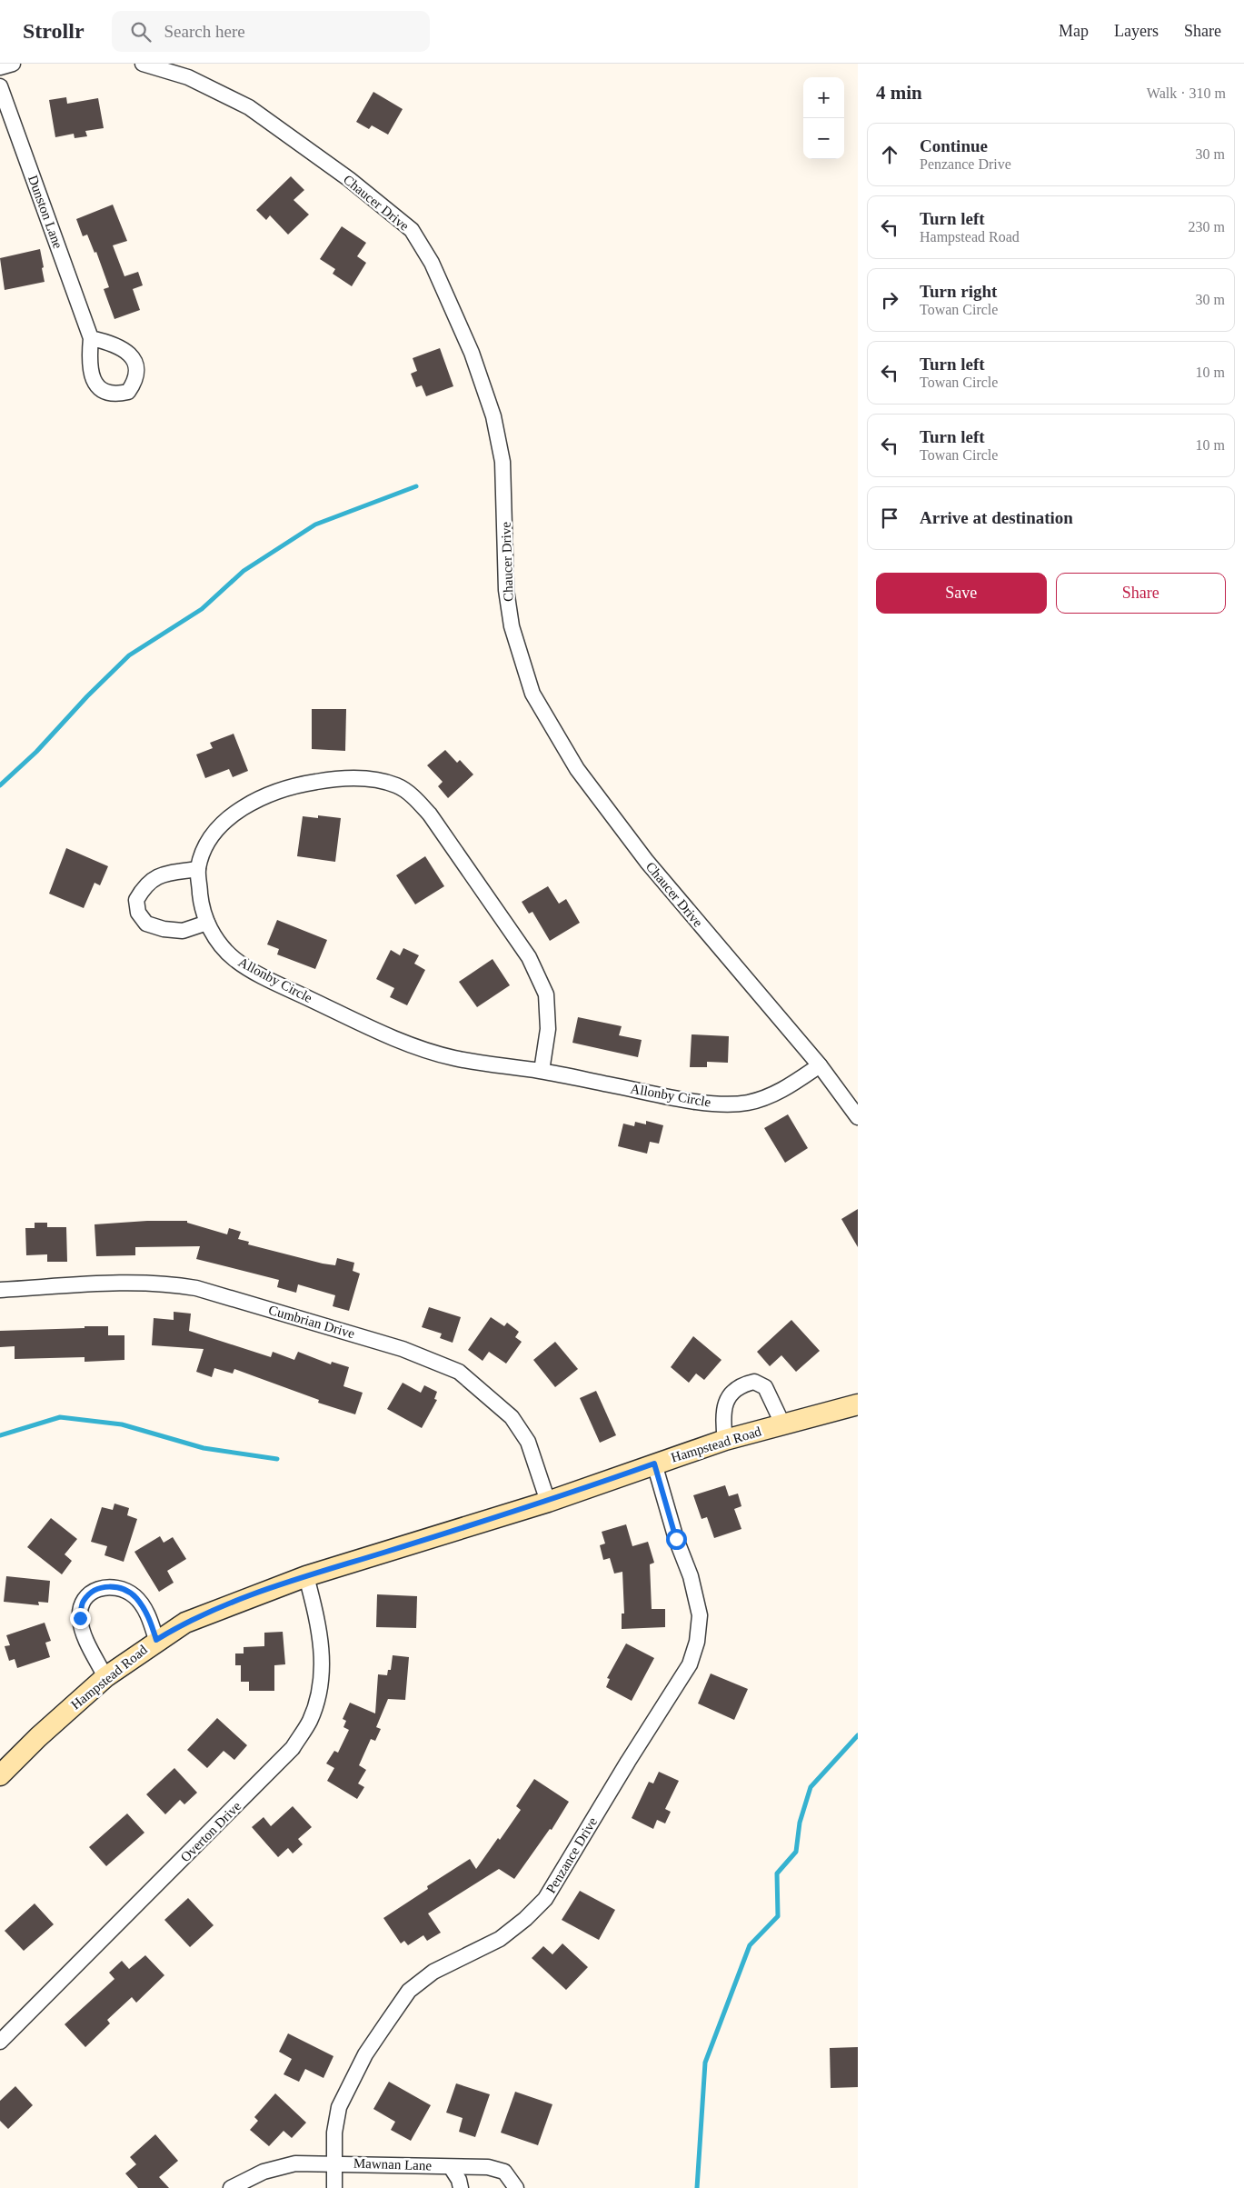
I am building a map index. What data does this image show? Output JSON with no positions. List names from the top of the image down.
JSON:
{
  "streets": {
    "street": [
      "Chaucer Drive",
      "Dunston Lane",
      "Allonby Circle",
      "Cumbrian Drive",
      "Hampstead Road",
      "Overton Drive",
      "Penzance Drive",
      "Mawnan Lane"
    ]
  },
  "crossings": [
    ["Chaucer Drive", "Allonby Circle"],
    ["Cumbrian Drive", "Hampstead Road"],
    ["Hampstead Road", "Overton Drive"],
    ["Hampstead Road", "Penzance Drive"],
    ["Penzance Drive", "Mawnan Lane"]
  ],
  "page": {
    "header": "Strollr",
    "search": "Search here",
    "nav": ["Map", "Layers", "Share"],
    "heading": ["4 min", "Walk · 310 m"],
    "map_buttons": ["+", "−"],
    "list": [
      ["Continue", "Penzance Drive", "30 m"],
      ["Turn left", "Hampstead Road", "230 m"],
      ["Turn right", "Towan Circle", "30 m"],
      ["Turn left", "Towan Circle", "10 m"],
      ["Turn left", "Towan Circle", "10 m"],
      "Arrive at destination"
    ],
    "buttons": ["Save", "Share"]
  }
}
